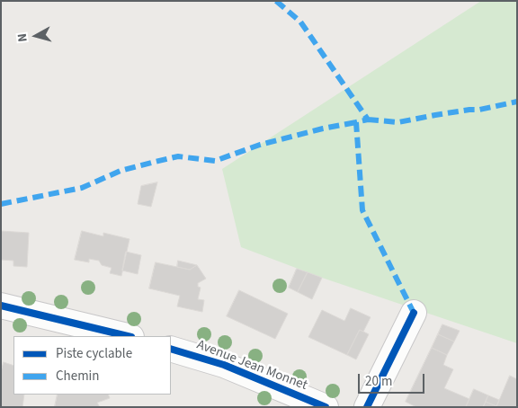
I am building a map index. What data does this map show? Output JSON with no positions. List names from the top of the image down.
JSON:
{
  "streets": {
    "street": ["Avenue Jean Monnet"]
  },
  "legend": ["Piste cyclable", "Chemin"],
  "scale_bar": "20 m",
  "north": "left"
}
